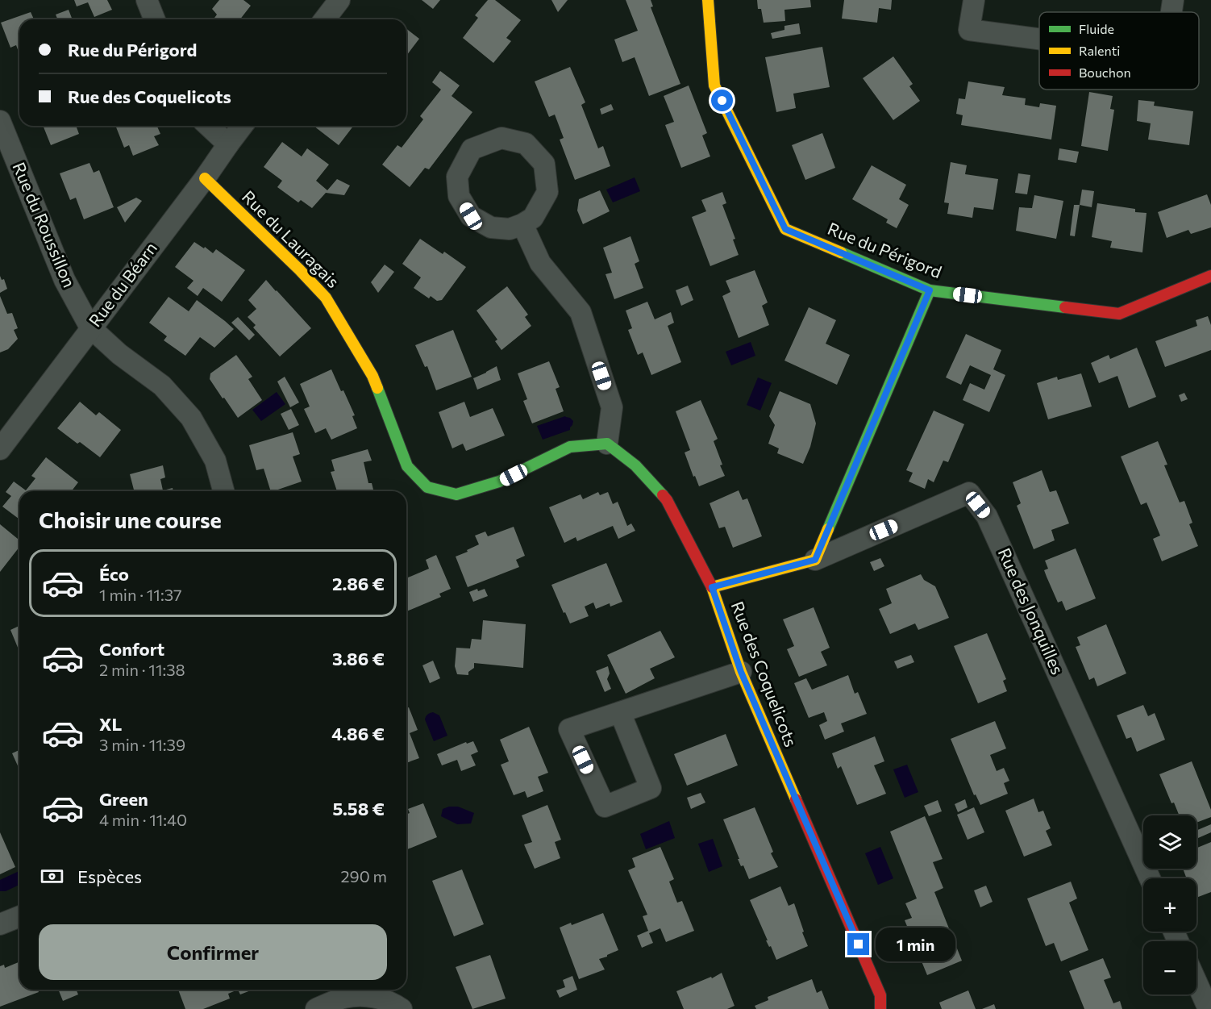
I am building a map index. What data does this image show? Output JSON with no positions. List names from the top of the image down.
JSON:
{
  "streets": {
    "street": [
      "Rue du Roussillon",
      "Rue du Lauragais",
      "Rue du Périgord",
      "Rue du Béarn",
      "Rue des Jonquilles",
      "Rue des Coquelicots"
    ]
  },
  "crossings": [
    ["Rue du Roussillon", "Rue du Béarn"],
    ["Rue du Lauragais", "Rue du Béarn"],
    ["Rue des Jonquilles", "Rue des Coquelicots"]
  ],
  "legend": ["Fluide", "Ralenti", "Bouchon"],
  "page": {
    "banner": ["Rue du Périgord", "Rue des Coquelicots"],
    "heading": "Choisir une course",
    "list": [
      {
        "name": "Éco",
        "note": "1 min · 11:37",
        "value": "2.86 €"
      },
      {
        "name": "Confort",
        "note": "2 min · 11:38",
        "value": "3.86 €"
      },
      {
        "name": "XL",
        "note": "3 min · 11:39",
        "value": "4.86 €"
      },
      {
        "name": "Green",
        "note": "4 min · 11:40",
        "value": "5.58 €"
      }
    ],
    "map_buttons": ["+", "−"],
    "pay": ["Espèces", "290 m"],
    "buttons": "Confirmer",
    "bubble": "1 min"
  }
}
